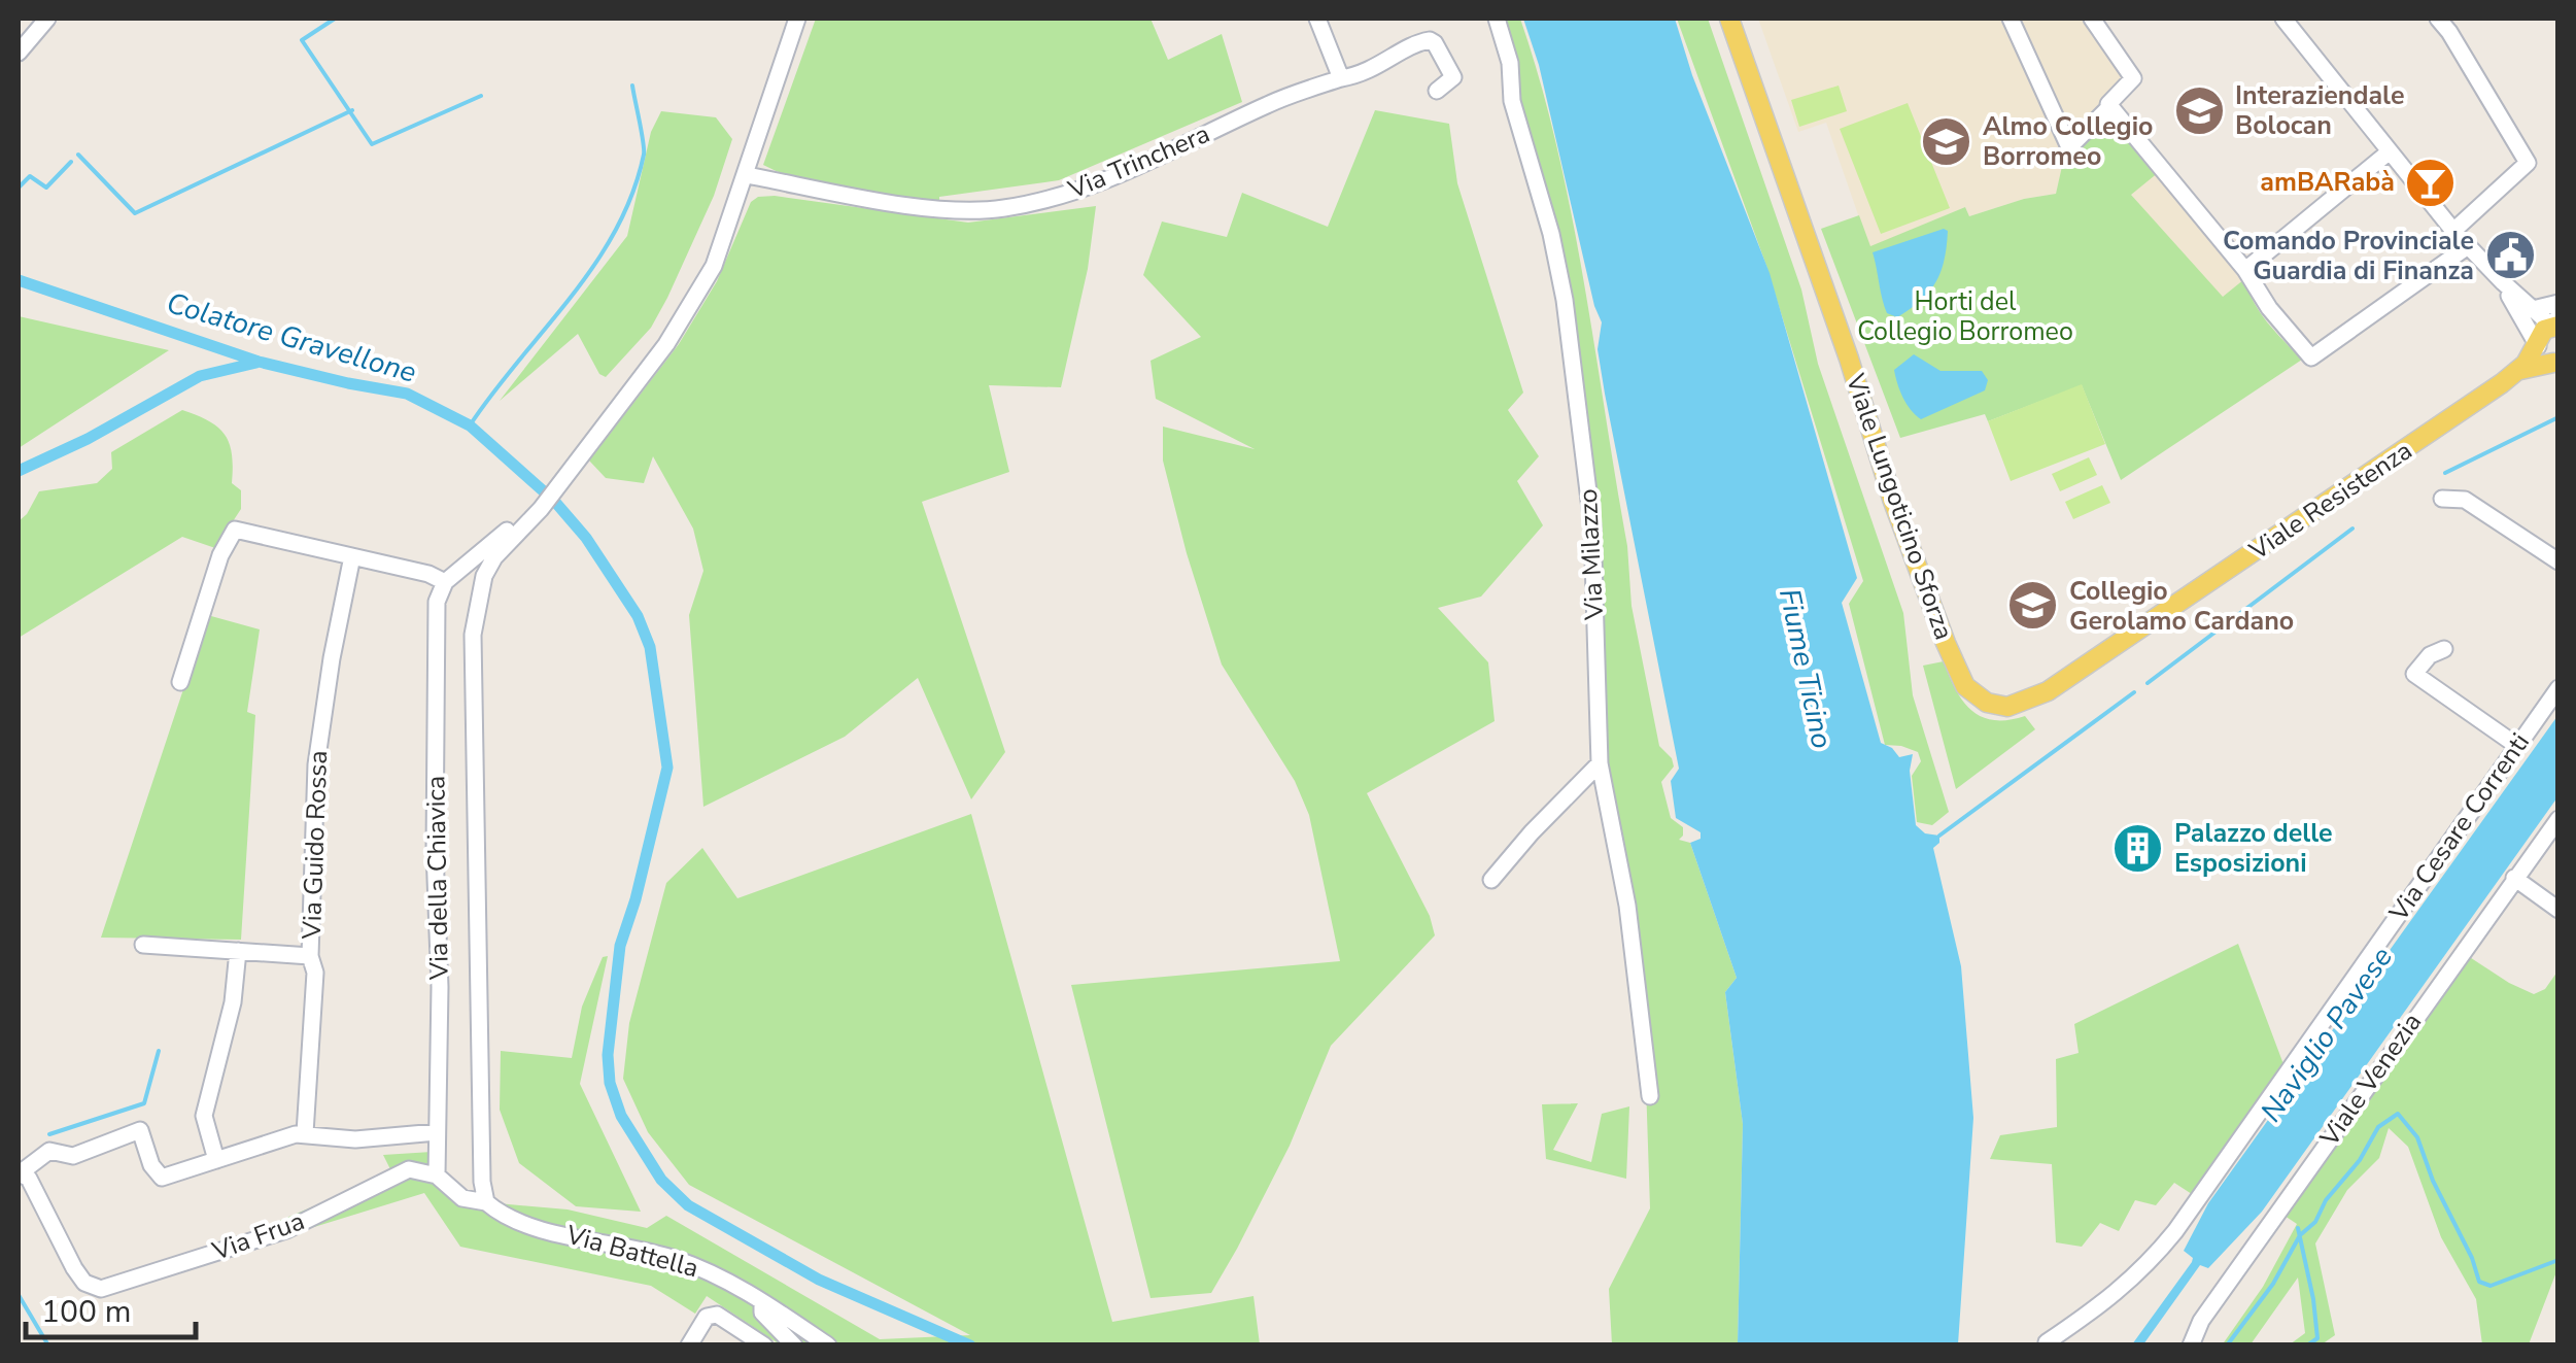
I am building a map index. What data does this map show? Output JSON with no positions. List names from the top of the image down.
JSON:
{
  "streets": {
    "main road": ["Viale Resistenza", "Viale Lungoticino Sforza"],
    "street": [
      "Via Trinchera",
      "Via Milazzo",
      "Via Cesare Correnti",
      "Via Guido Rossa",
      "Via della Chiavica",
      "Viale Venezia",
      "Via Frua",
      "Via Battella"
    ]
  },
  "crossings": [
    ["Viale Resistenza", "Viale Lungoticino Sforza"],
    ["Via della Chiavica", "Via Frua"]
  ],
  "water": ["Colatore Gravellone", "Fiume Ticino", "Naviglio Pavese"],
  "parks": ["Horti del Collegio Borromeo"],
  "places": {
    "school or university": ["Interaziendale Bolocan", "Almo Collegio Borromeo", "Collegio Gerolamo Cardano"],
    "bar": ["amBARabà"],
    "public building": ["Comando Provinciale Guardia di Finanza"],
    "building": ["Palazzo delle Esposizioni"]
  },
  "scale_bar": "100 m"
}
